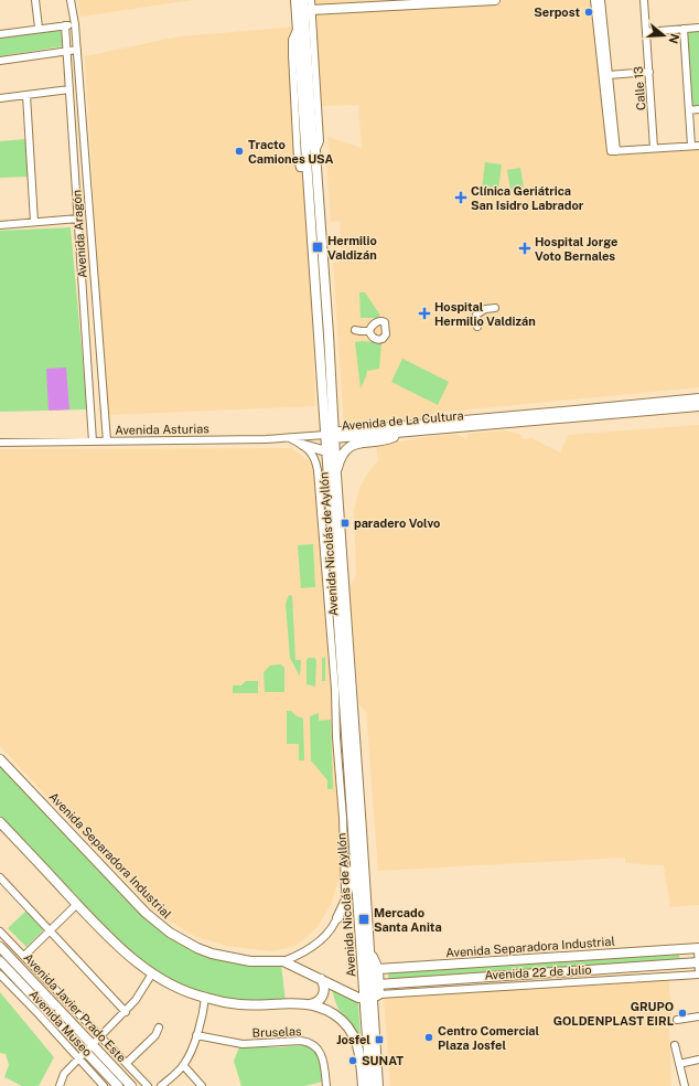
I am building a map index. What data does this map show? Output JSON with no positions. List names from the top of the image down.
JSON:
{
  "streets": {
    "main road": [
      "Avenida de La Cultura",
      "Avenida Nicolás de Ayllón",
      "Avenida Separadora Industrial",
      "Avenida Javier Prado Este"
    ],
    "street": [
      "Calle 13",
      "Avenida Aragón",
      "Avenida Asturias",
      "Avenida 22 de Julio",
      "Avenida Museo",
      "Bruselas"
    ]
  },
  "crossings": [
    ["Avenida Aragón", "Avenida Asturias"],
    ["Avenida de La Cultura", "Avenida Asturias"],
    ["Avenida de La Cultura", "Avenida Nicolás de Ayllón"],
    ["Avenida Asturias", "Avenida Nicolás de Ayllón"],
    ["Avenida Nicolás de Ayllón", "Avenida Separadora Industrial"],
    ["Avenida Nicolás de Ayllón", "Avenida 22 de Julio"],
    ["Avenida Separadora Industrial", "Avenida 22 de Julio"]
  ],
  "places": {
    "other": [
      "Serpost",
      "Tracto Camiones USA",
      "GRUPO GOLDENPLAST EIRL",
      "Centro Comercial Plaza Josfel",
      "SUNAT"
    ],
    "health": ["Clínica Geriátrica San Isidro Labrador", "Hospital Jorge Voto Bernales", "Hospital Hermilio Valdizán"],
    "transit": [
      "Hermilio Valdizán",
      "paradero Volvo",
      "Mercado Santa Anita",
      "Josfel"
    ]
  },
  "north": "right"
}
